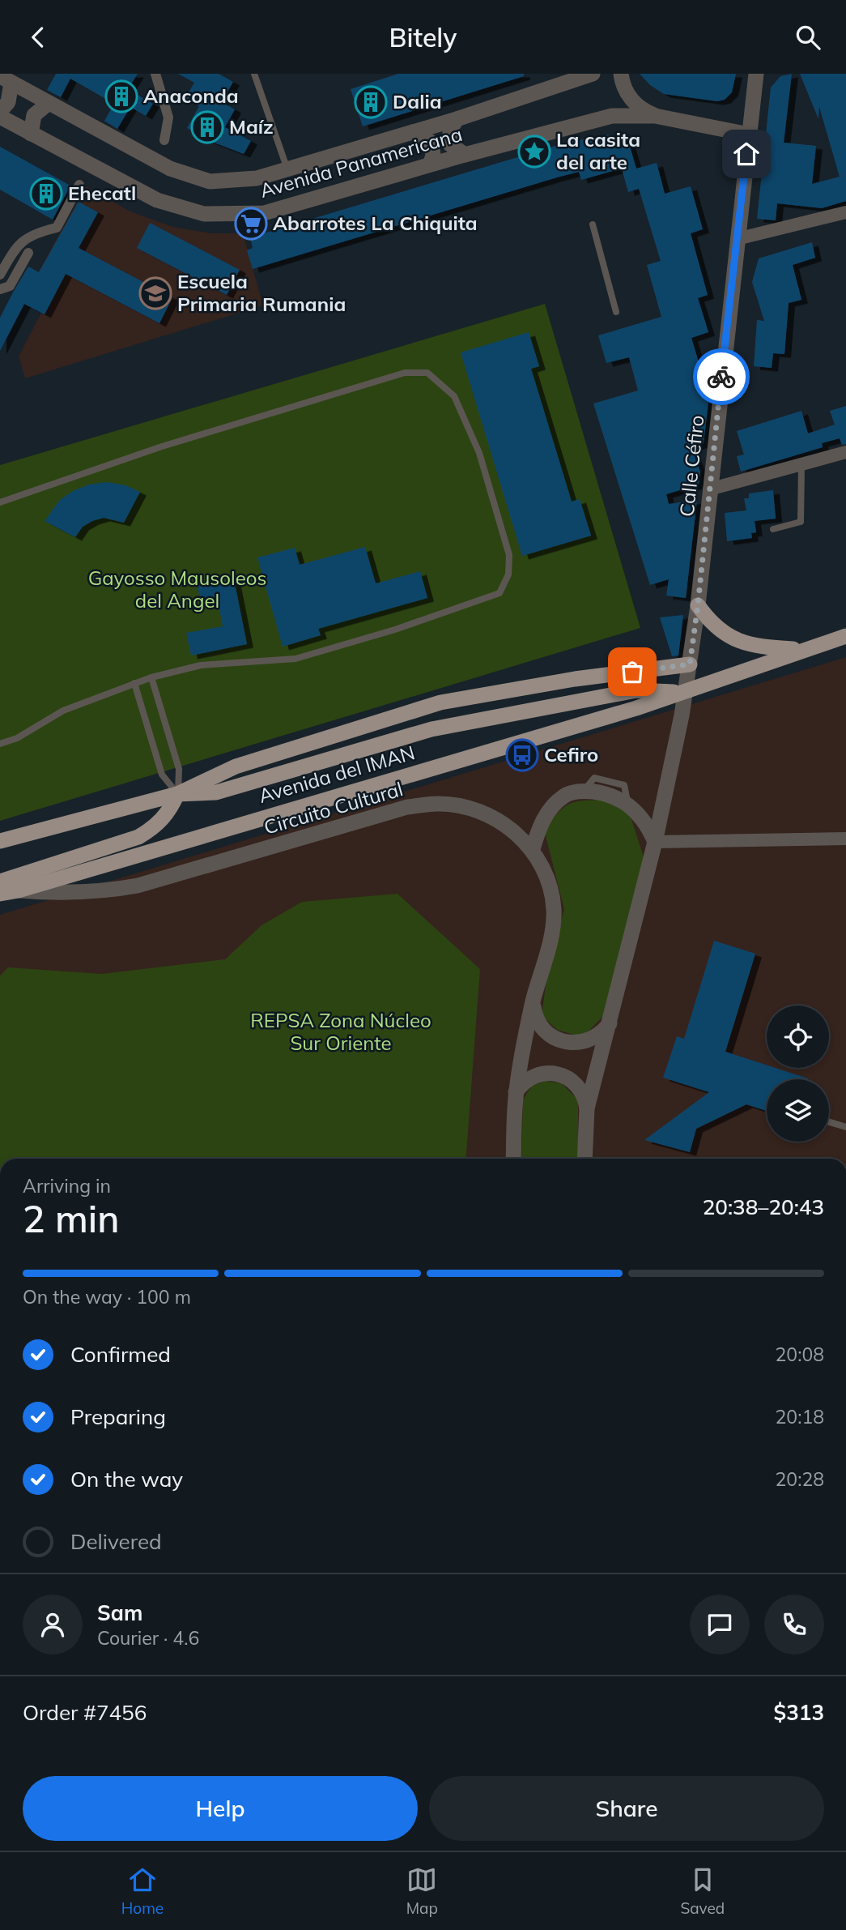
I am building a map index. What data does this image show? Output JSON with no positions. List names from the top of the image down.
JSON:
{
  "streets": {
    "main road": ["Avenida del IMAN"],
    "street": ["Avenida Panamericana", "Calle Céfiro", "Circuito Cultural"]
  },
  "crossings": [
    ["Avenida Panamericana", "Calle Céfiro"],
    ["Calle Céfiro", "Avenida del IMAN"],
    ["Avenida del IMAN", "Circuito Cultural"]
  ],
  "parks": ["Gayosso Mausoleos del Angel", "REPSA Zona Núcleo Sur Oriente"],
  "places": {
    "building": [
      "Anaconda",
      "Dalia",
      "Maíz",
      "Ehecatl"
    ],
    "place": ["La casita del arte"],
    "supermarket": ["Abarrotes La Chiquita"],
    "school or university": ["Escuela Primaria Rumania"],
    "bus stop": ["Cefiro"]
  },
  "page": {
    "header": "Bitely",
    "heading": ["2 min", "Arriving in", "20:38–20:43"],
    "panel": [
      "Sam",
      "Courier · 4.6",
      "Order #7456",
      "$313"
    ],
    "bar": "On the way · 100 m",
    "list": [
      ["Confirmed", "20:08"],
      ["Preparing", "20:18"],
      ["On the way", "20:28"],
      "Delivered"
    ],
    "buttons": ["Help", "Share"],
    "tabs": ["Home", "Map", "Saved"]
  }
}
